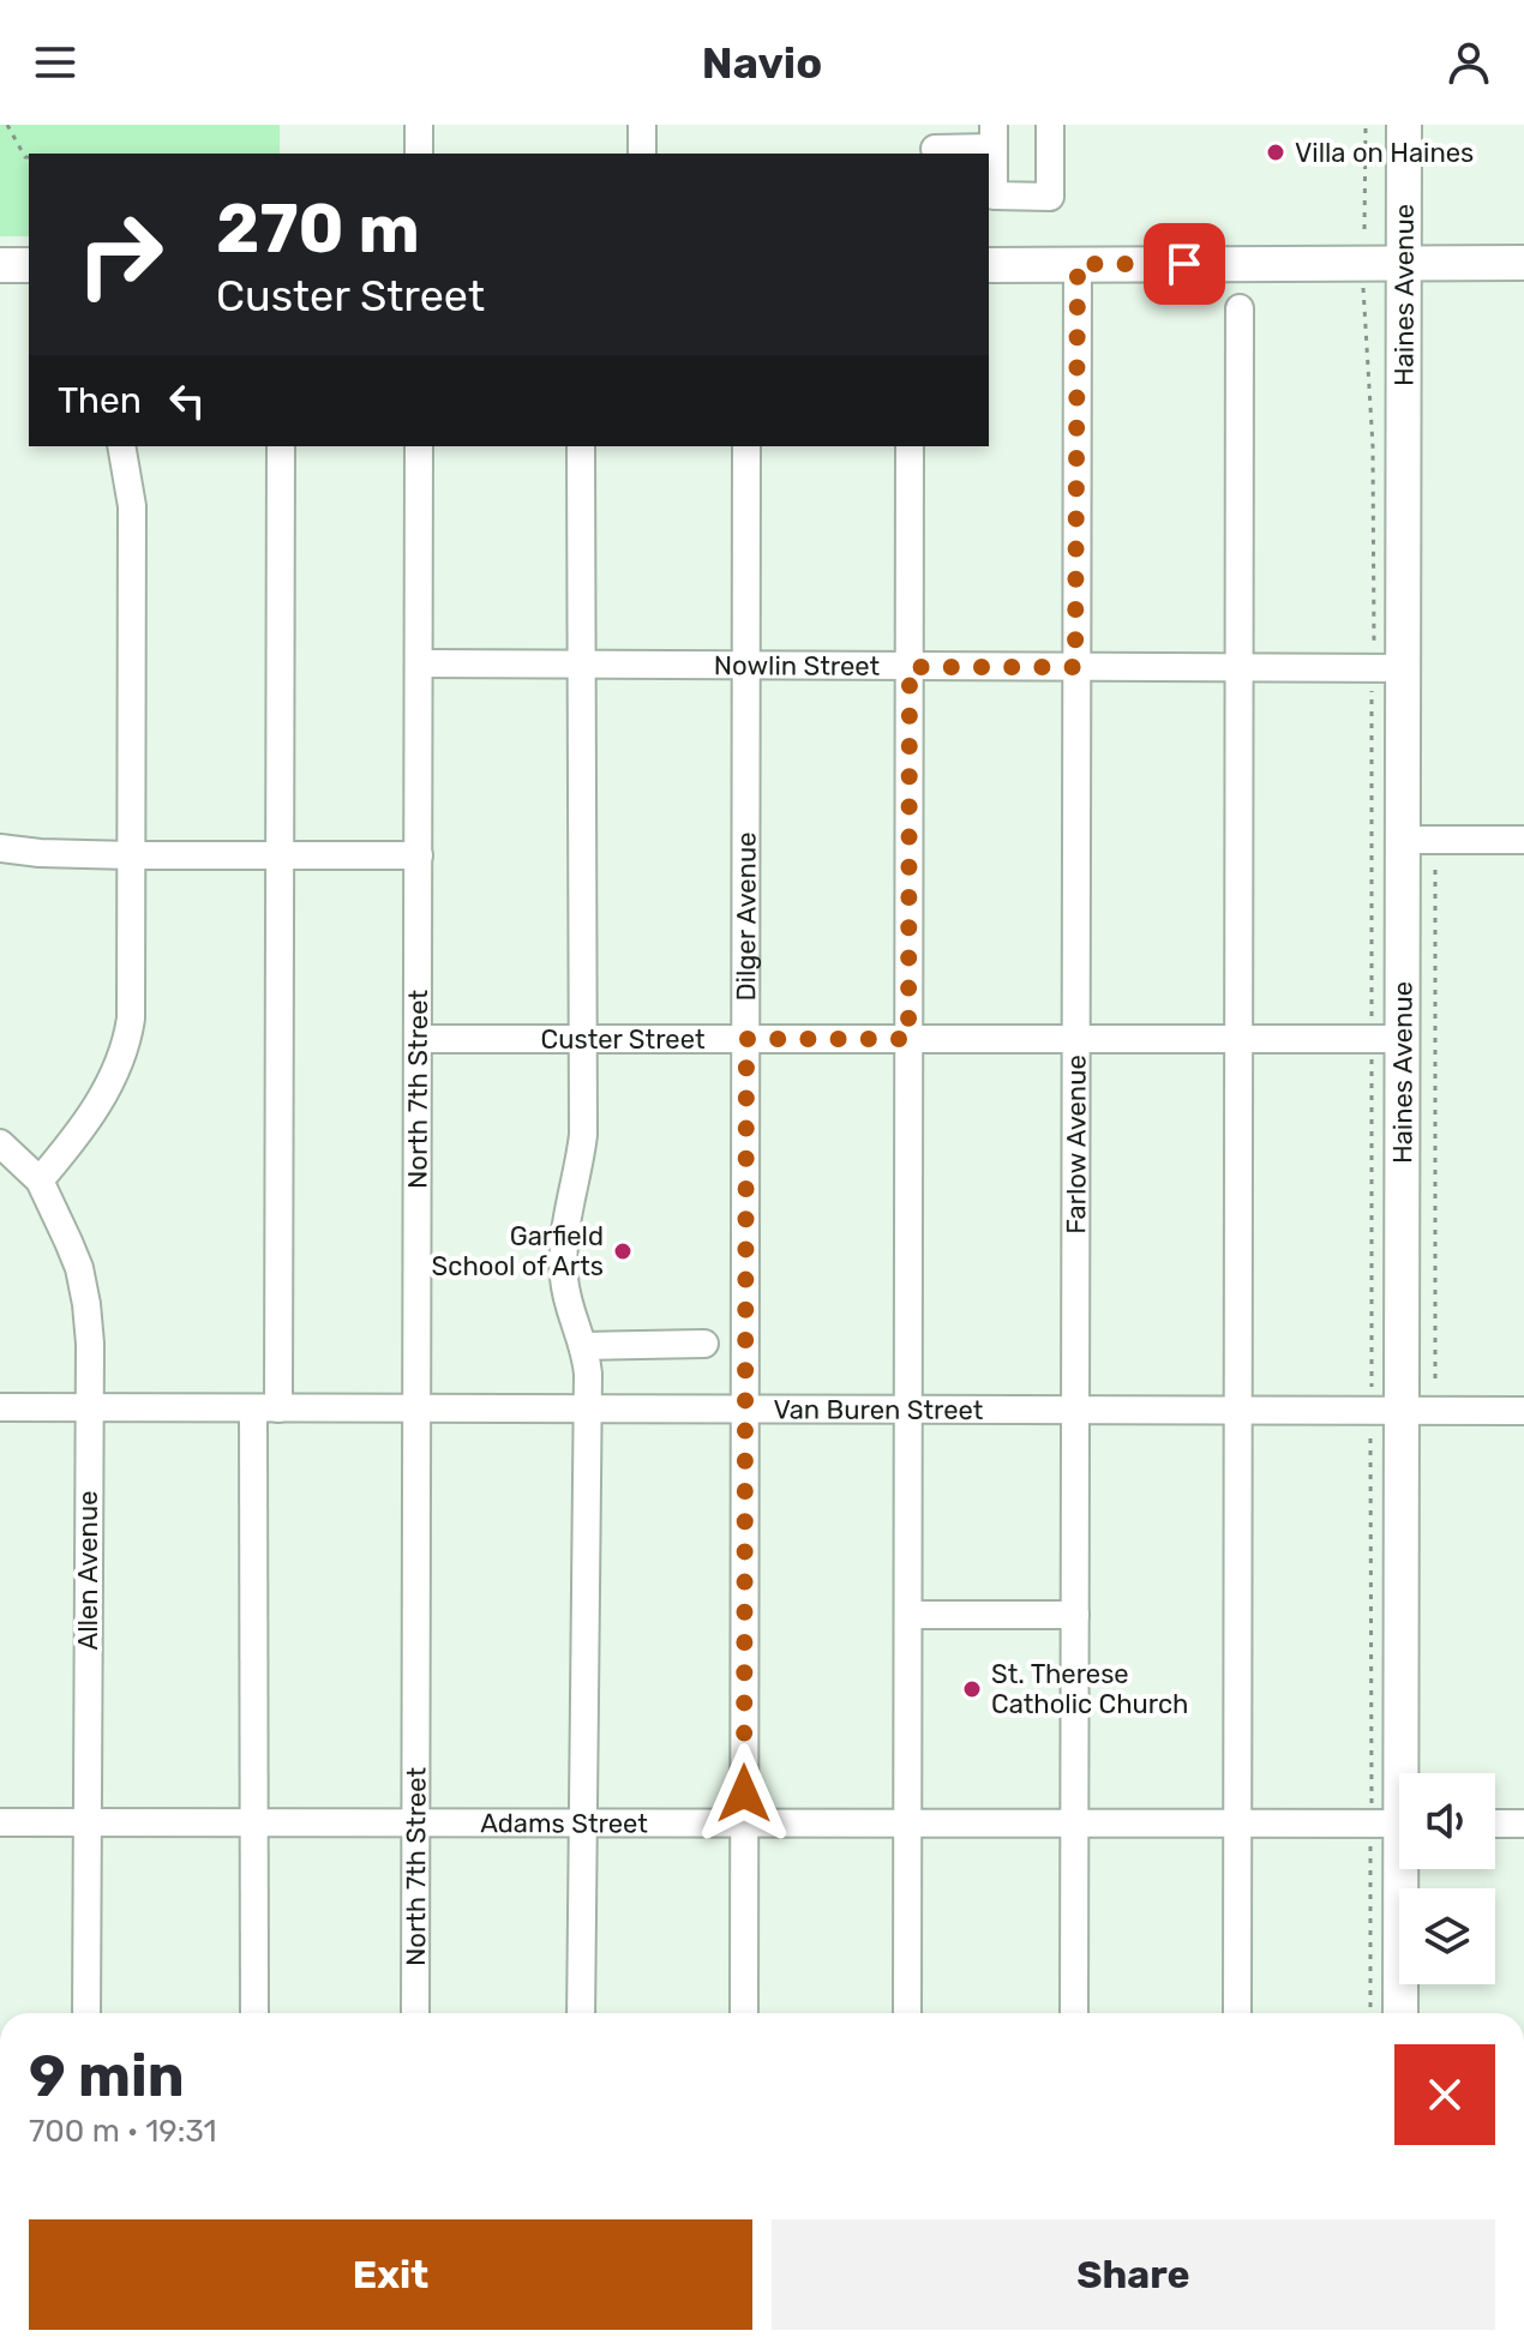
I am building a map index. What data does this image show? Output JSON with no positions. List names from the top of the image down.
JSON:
{
  "streets": {
    "main road": ["Haines Avenue"],
    "street": [
      "Nowlin Street",
      "Dilger Avenue",
      "Custer Street",
      "North 7th Street",
      "Farlow Avenue",
      "Van Buren Street",
      "Allen Avenue",
      "Adams Street"
    ]
  },
  "crossings": [
    ["Haines Avenue", "Nowlin Street"],
    ["Haines Avenue", "Custer Street"],
    ["Haines Avenue", "Van Buren Street"],
    ["Nowlin Street", "Dilger Avenue"],
    ["Nowlin Street", "North 7th Street"],
    ["Nowlin Street", "Farlow Avenue"],
    ["Dilger Avenue", "Custer Street"],
    ["Dilger Avenue", "Van Buren Street"],
    ["Dilger Avenue", "Adams Street"],
    ["Custer Street", "North 7th Street"],
    ["Custer Street", "Farlow Avenue"],
    ["North 7th Street", "Van Buren Street"],
    ["North 7th Street", "Adams Street"],
    ["Farlow Avenue", "Van Buren Street"],
    ["Farlow Avenue", "Adams Street"],
    ["Van Buren Street", "Allen Avenue"],
    ["Allen Avenue", "Adams Street"]
  ],
  "places": ["Villa on Haines", "Garfield School of Arts", "St. Therese Catholic Church"],
  "page": {
    "header": "Navio",
    "turn": ["270 m", "Custer Street"],
    "then": "Then",
    "heading": ["9 min", "700 m · 19:31"],
    "buttons": ["Exit", "Share"]
  }
}
